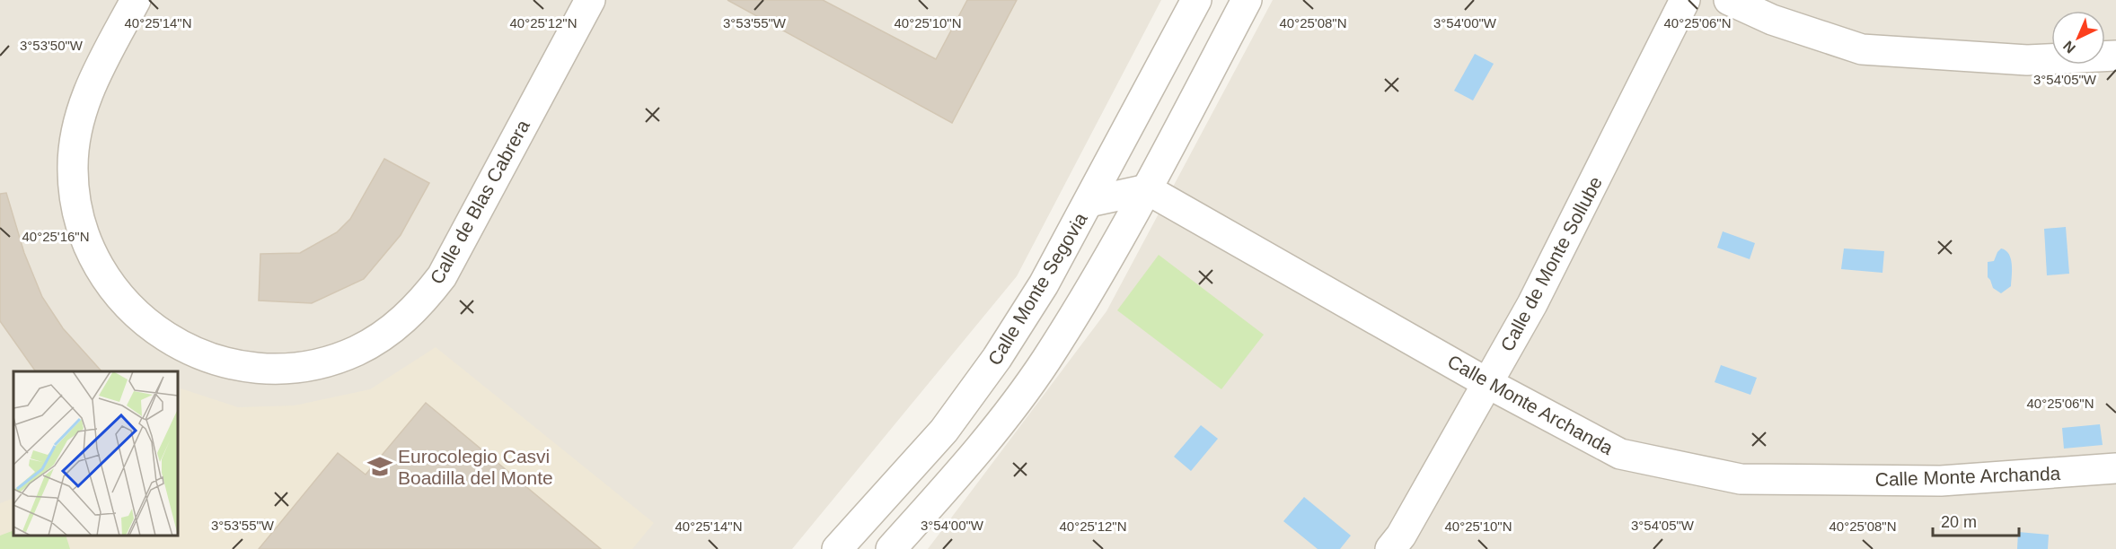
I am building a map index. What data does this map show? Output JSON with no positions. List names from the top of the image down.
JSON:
{
  "streets": {
    "street": [
      "Calle de Blas Cabrera",
      "Calle de Monte Sollube",
      "Calle Monte Segovia",
      "Calle Monte Archanda"
    ]
  },
  "crossings": [
    ["Calle de Monte Sollube", "Calle Monte Archanda"]
  ],
  "places": {
    "school or university": ["Eurocolegio Casvi Boadilla del Monte"]
  },
  "scale_bar": "20 m",
  "north": "bottom left",
  "coordinates": [
    "40°25'14\"N",
    "40°25'10\"N",
    "40°25'08\"N",
    "40°25'06\"N",
    "40°25'12\"N",
    "3°53'55\"W",
    "3°54'00\"W",
    "3°53'50\"W",
    "3°54'05\"W",
    "40°25'16\"N"
  ]
}
